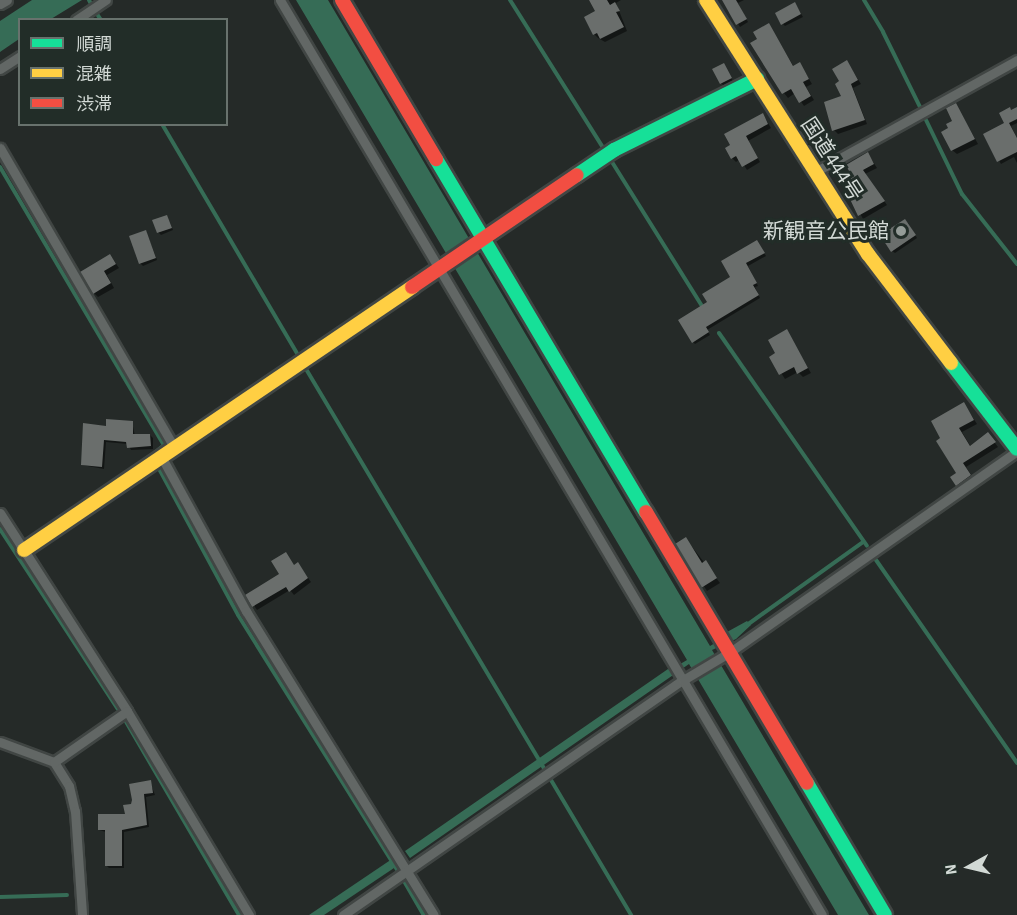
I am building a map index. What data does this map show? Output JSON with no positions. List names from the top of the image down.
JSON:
{
  "streets": {
    "main road": ["国道444号"]
  },
  "places": ["新観音公民館"],
  "legend": ["順調", "混雑", "渋滞"],
  "north": "left"
}
